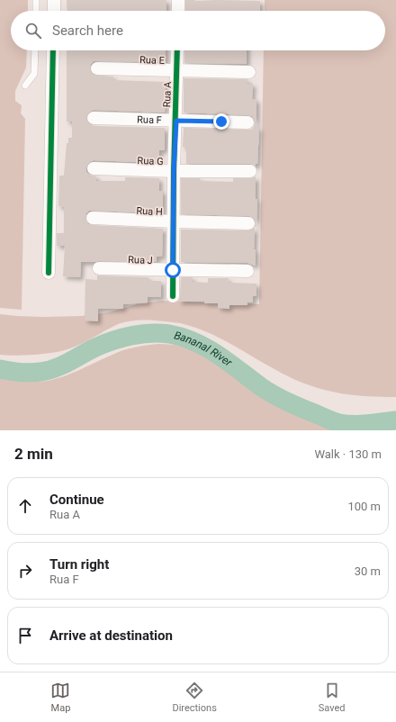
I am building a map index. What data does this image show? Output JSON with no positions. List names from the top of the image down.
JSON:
{
  "streets": {
    "street": [
      "Rua E",
      "Rua A",
      "Rua F",
      "Rua G",
      "Rua H",
      "Rua J"
    ]
  },
  "crossings": [
    ["Rua E", "Rua A"],
    ["Rua A", "Rua F"],
    ["Rua A", "Rua G"],
    ["Rua A", "Rua H"],
    ["Rua A", "Rua J"]
  ],
  "water": ["Bananal River"],
  "page": {
    "search": "Search here",
    "heading": ["2 min", "Walk · 130 m"],
    "list": [
      ["Continue", "Rua A", "100 m"],
      ["Turn right", "Rua F", "30 m"],
      "Arrive at destination"
    ],
    "nav": ["Map", "Directions", "Saved"]
  }
}
